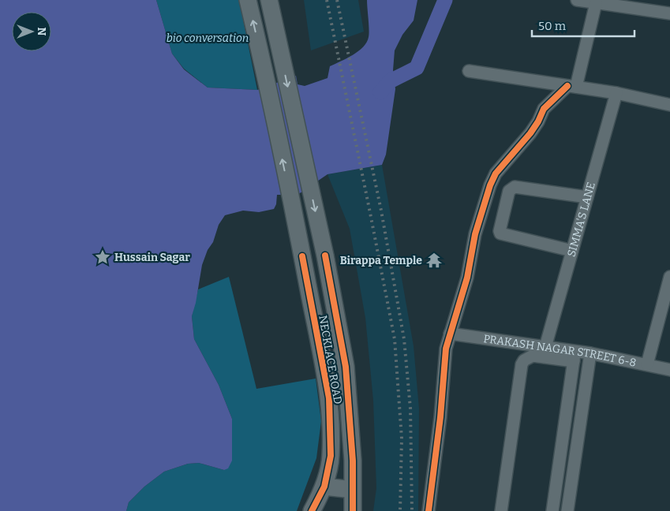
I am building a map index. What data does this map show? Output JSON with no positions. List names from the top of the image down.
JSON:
{
  "streets": {
    "main road": ["NECKLACE ROAD"],
    "street": ["SIMMA'S LANE", "PRAKASH NAGAR STREET 6-8"]
  },
  "crossings": [
    ["SIMMA'S LANE", "PRAKASH NAGAR STREET 6-8"]
  ],
  "parks": ["bio conversation"],
  "places": {
    "place": ["Hussain Sagar"],
    "temple": ["Birappa Temple"]
  },
  "scale_bar": "50 m",
  "north": "right"
}
